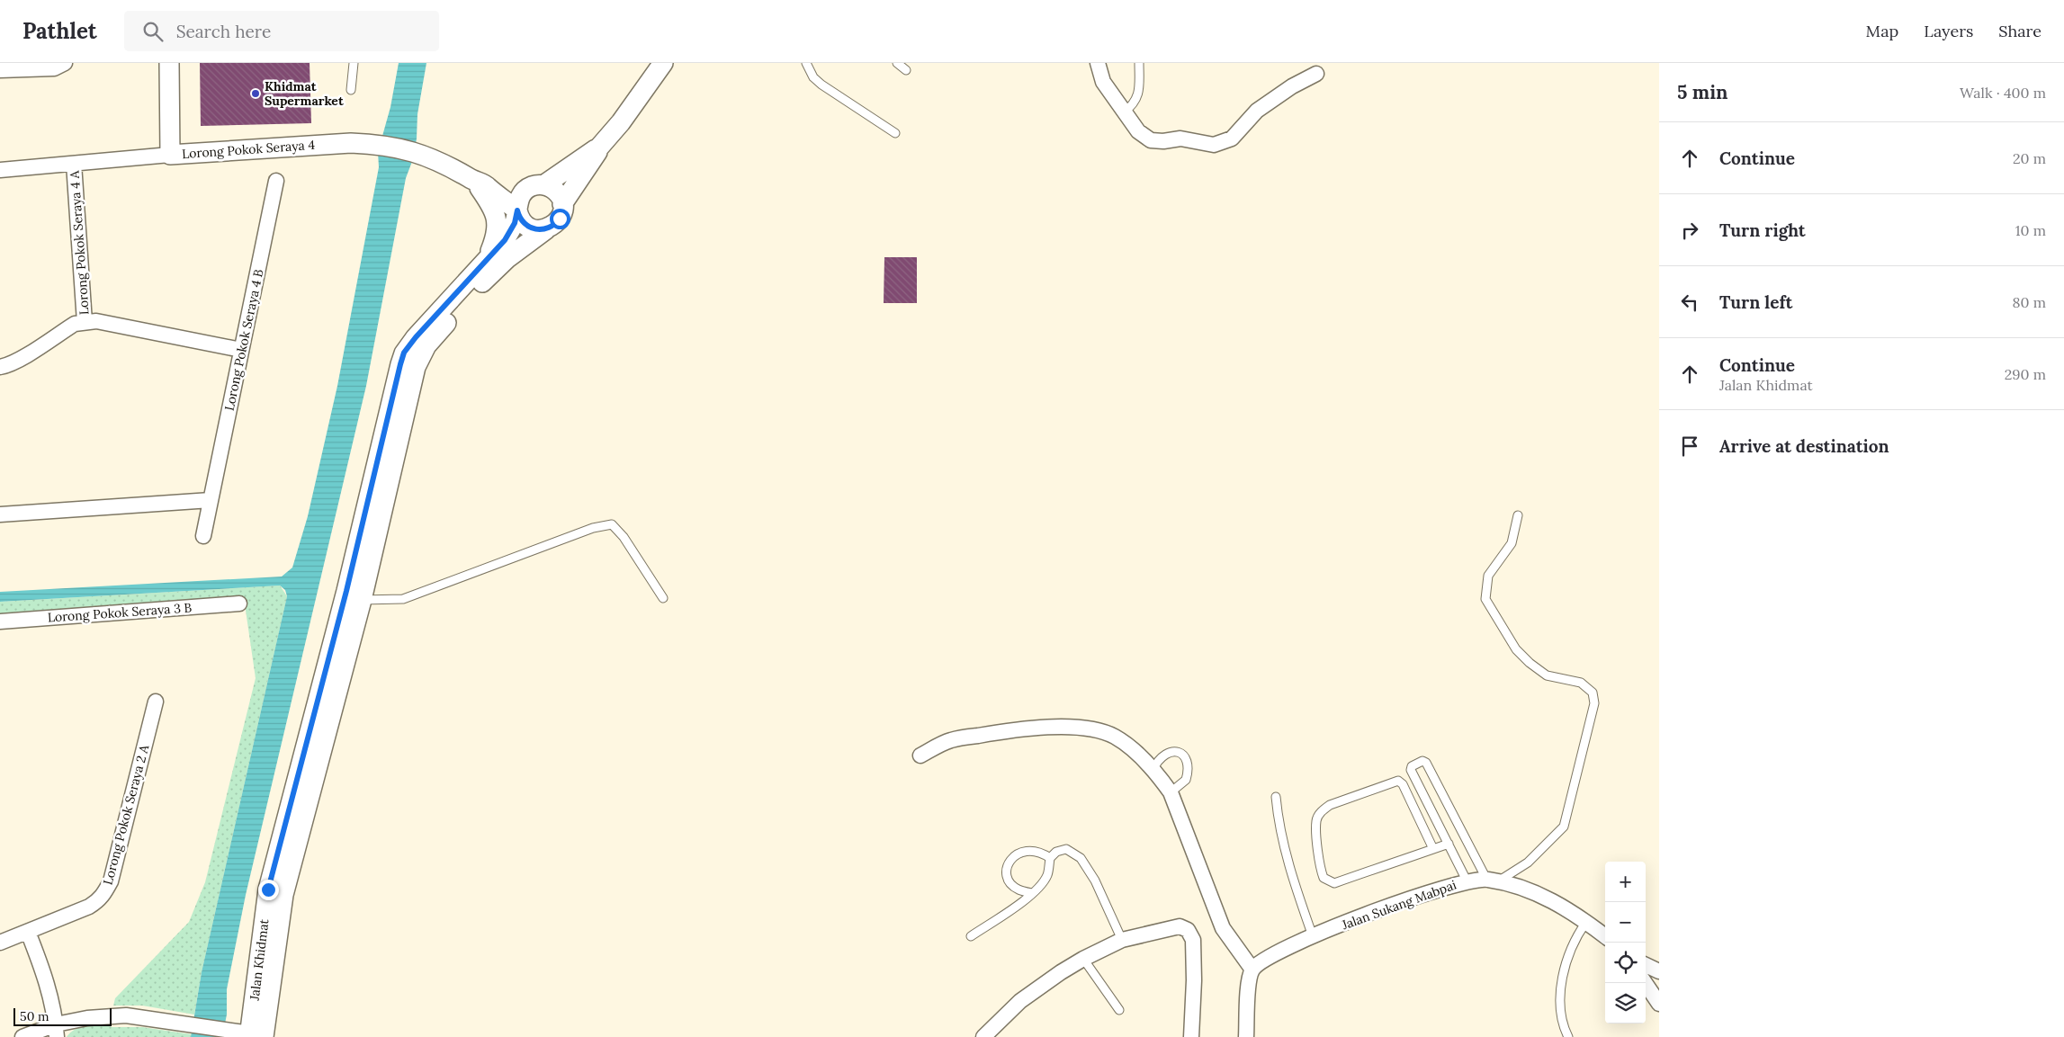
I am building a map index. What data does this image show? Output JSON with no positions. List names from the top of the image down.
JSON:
{
  "streets": {
    "street": [
      "Lorong Pokok Seraya 4",
      "Lorong Pokok Seraya 4 A",
      "Lorong Pokok Seraya 4 B",
      "Lorong Pokok Seraya 3 B",
      "Lorong Pokok Seraya 2 A",
      "Jalan Sukang Mabpai",
      "Jalan Khidmat"
    ]
  },
  "crossings": [
    ["Lorong Pokok Seraya 4", "Lorong Pokok Seraya 4 A"],
    ["Lorong Pokok Seraya 4", "Jalan Khidmat"],
    ["Lorong Pokok Seraya 4 A", "Lorong Pokok Seraya 4 B"]
  ],
  "places": ["Khidmat Supermarket"],
  "scale_bar": "50 m",
  "page": {
    "header": "Pathlet",
    "search": "Search here",
    "nav": ["Map", "Layers", "Share"],
    "heading": ["5 min", "Walk · 400 m"],
    "list": [
      ["Continue", "20 m"],
      ["Turn right", "10 m"],
      ["Turn left", "80 m"],
      ["Continue", "Jalan Khidmat", "290 m"],
      "Arrive at destination"
    ],
    "map_buttons": ["+", "−"],
    "scale": "50 m"
  }
}
